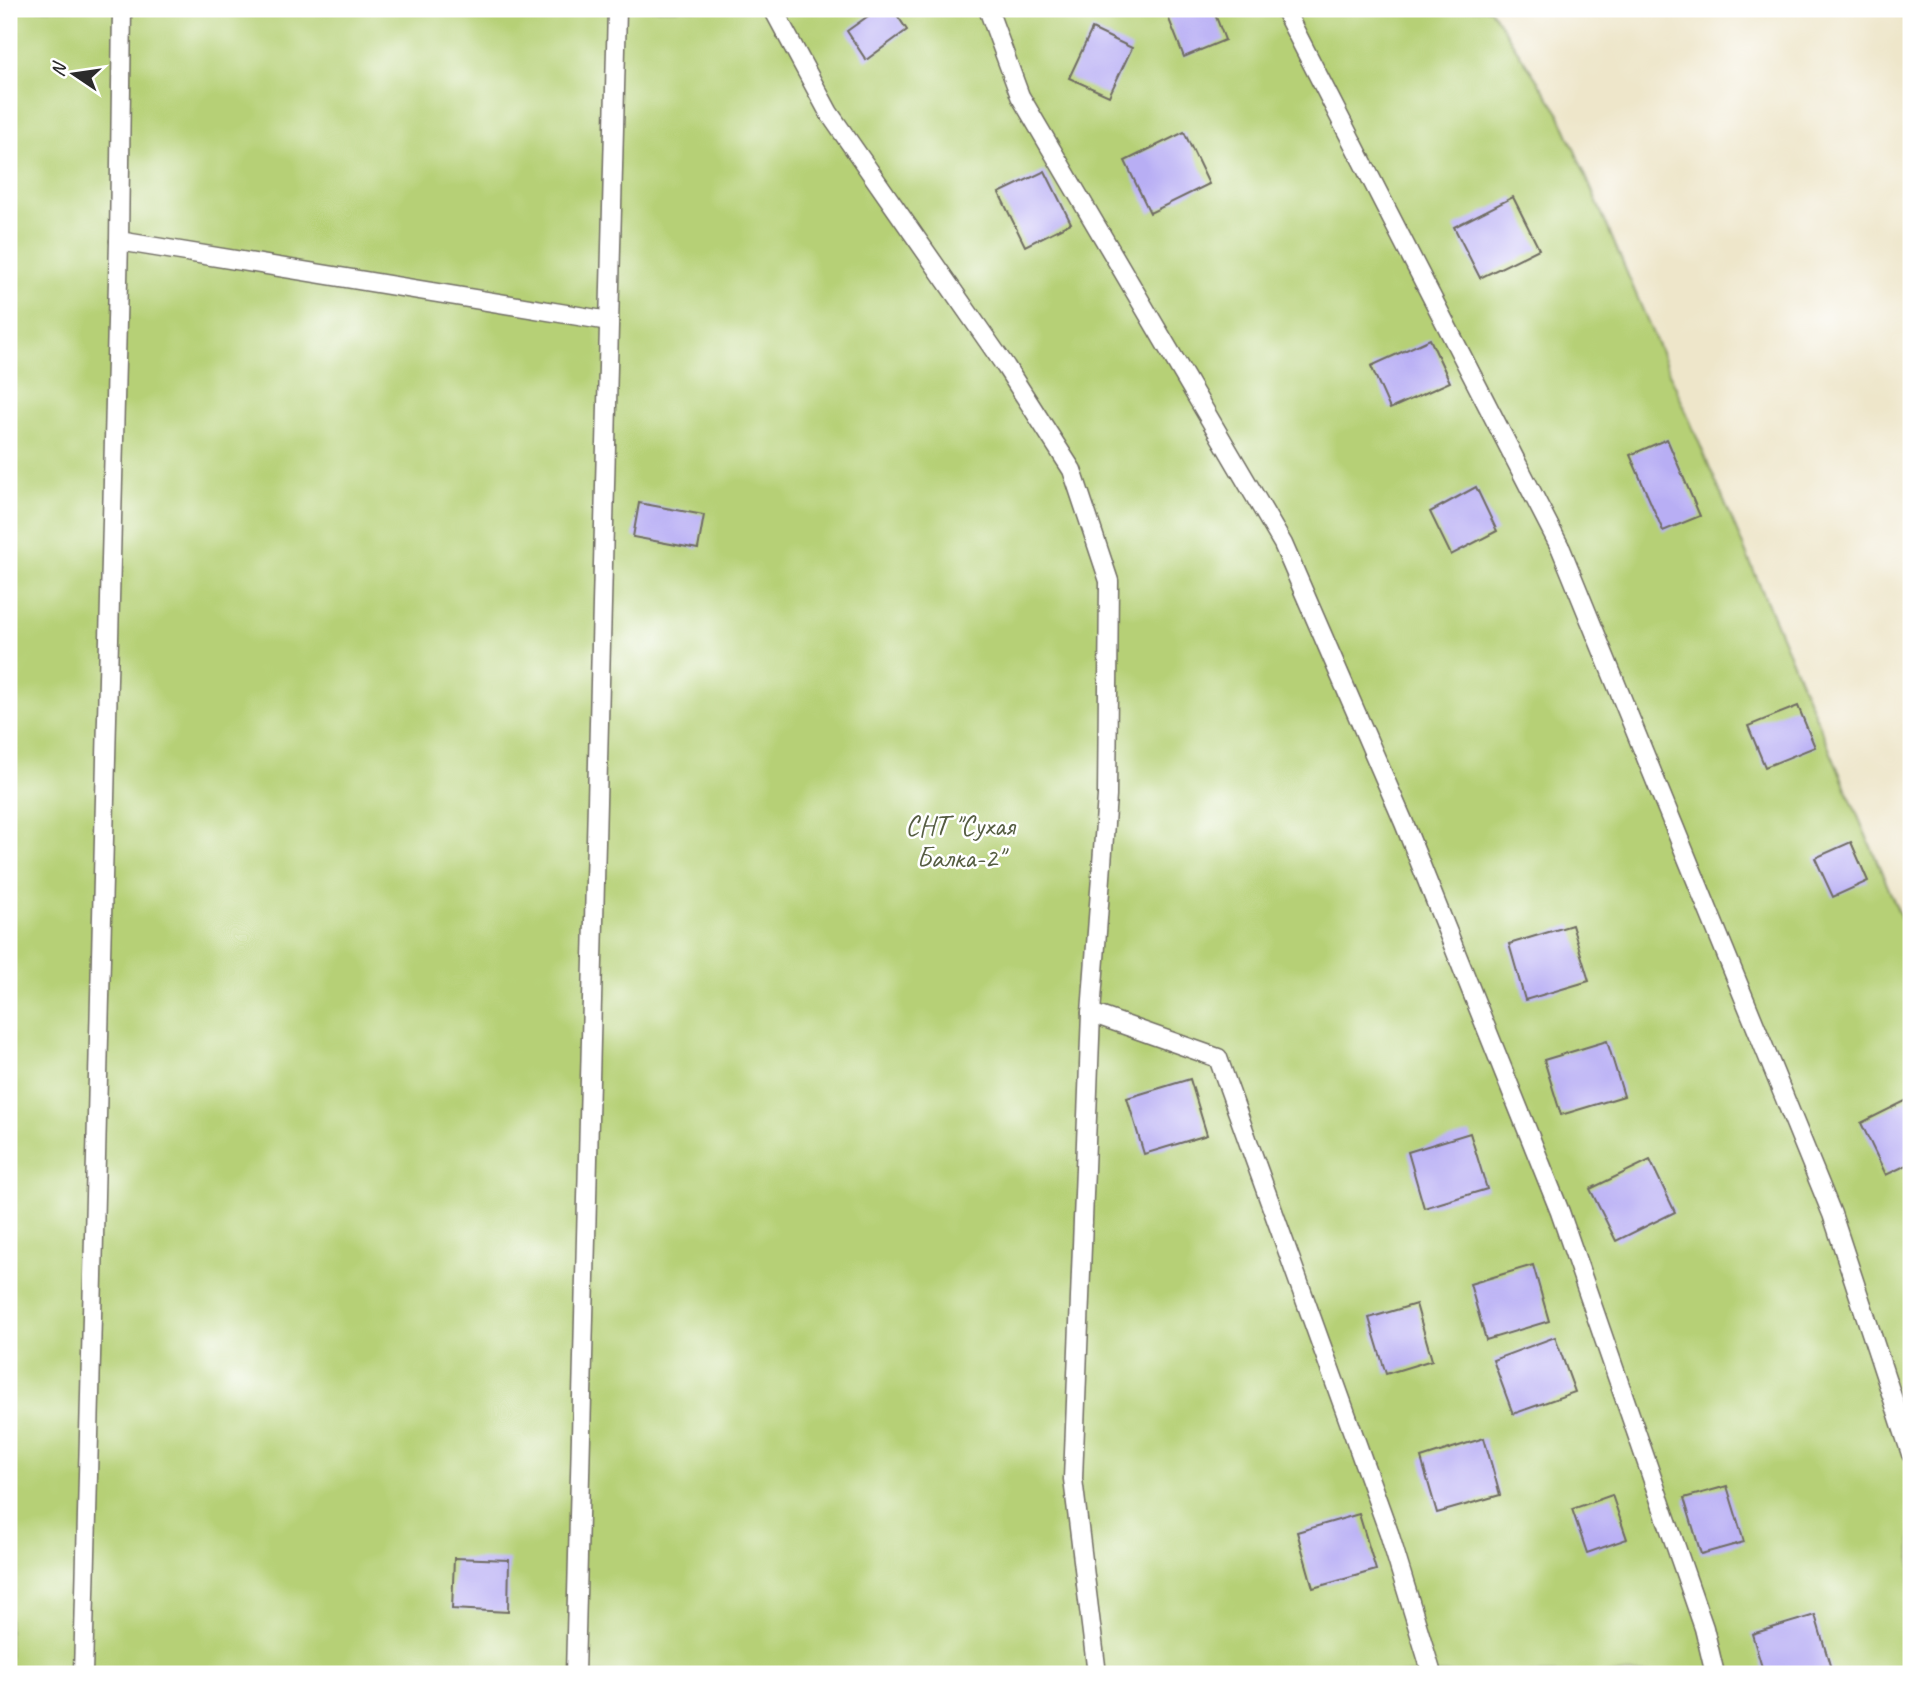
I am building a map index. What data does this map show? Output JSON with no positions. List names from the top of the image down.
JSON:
{
  "parks": ["СНТ \"Сухая Балка-2\""],
  "north": "left"
}
